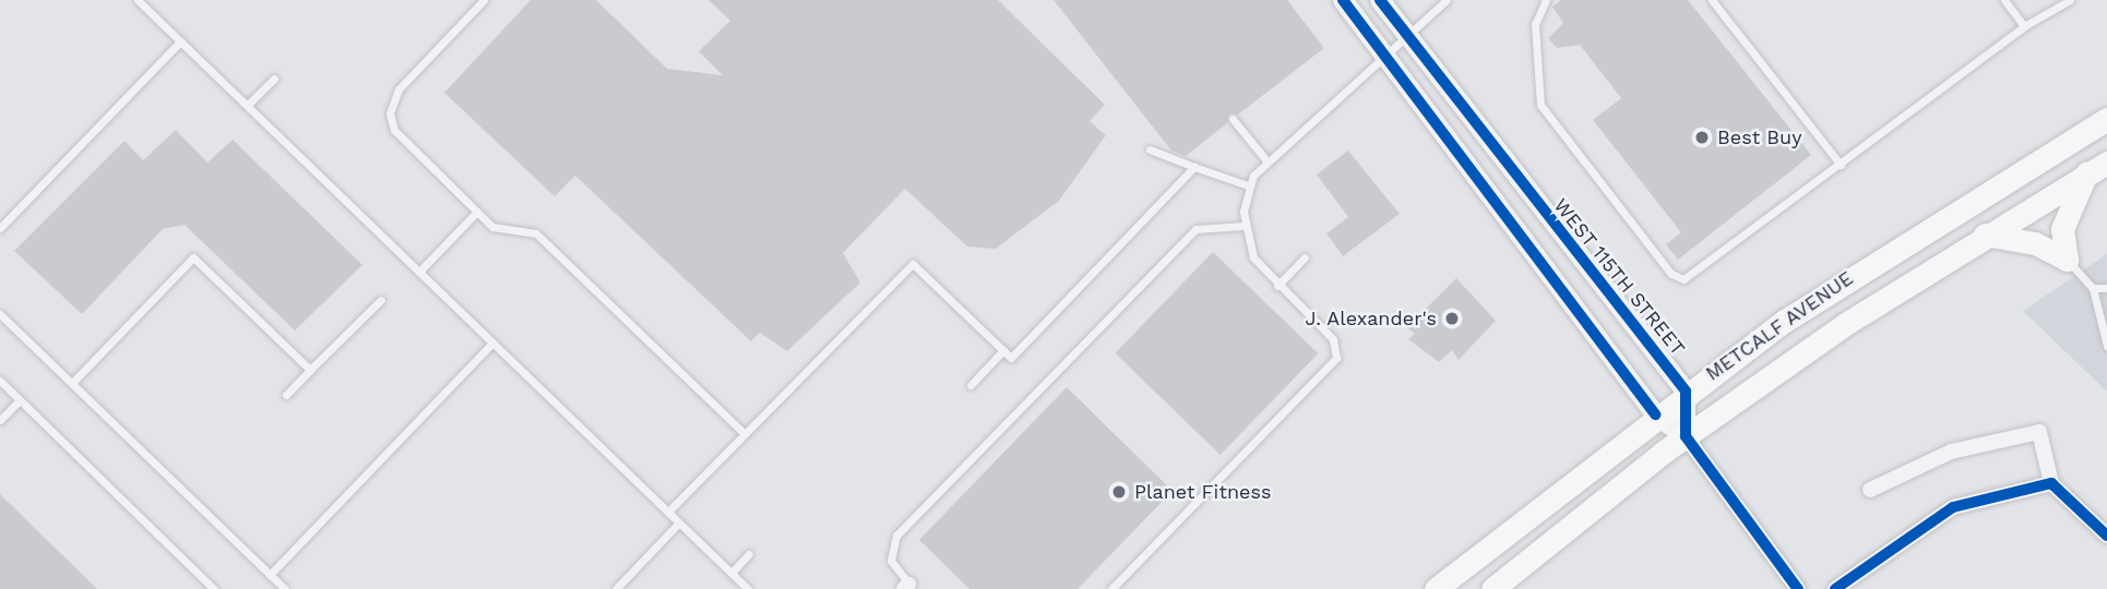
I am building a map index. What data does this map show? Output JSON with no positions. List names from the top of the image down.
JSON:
{
  "streets": {
    "main road": ["METCALF AVENUE"],
    "street": ["WEST 115TH STREET"]
  },
  "crossings": [
    ["WEST 115TH STREET", "METCALF AVENUE"]
  ],
  "places": ["Best Buy", "J. Alexander's", "Planet Fitness"]
}
